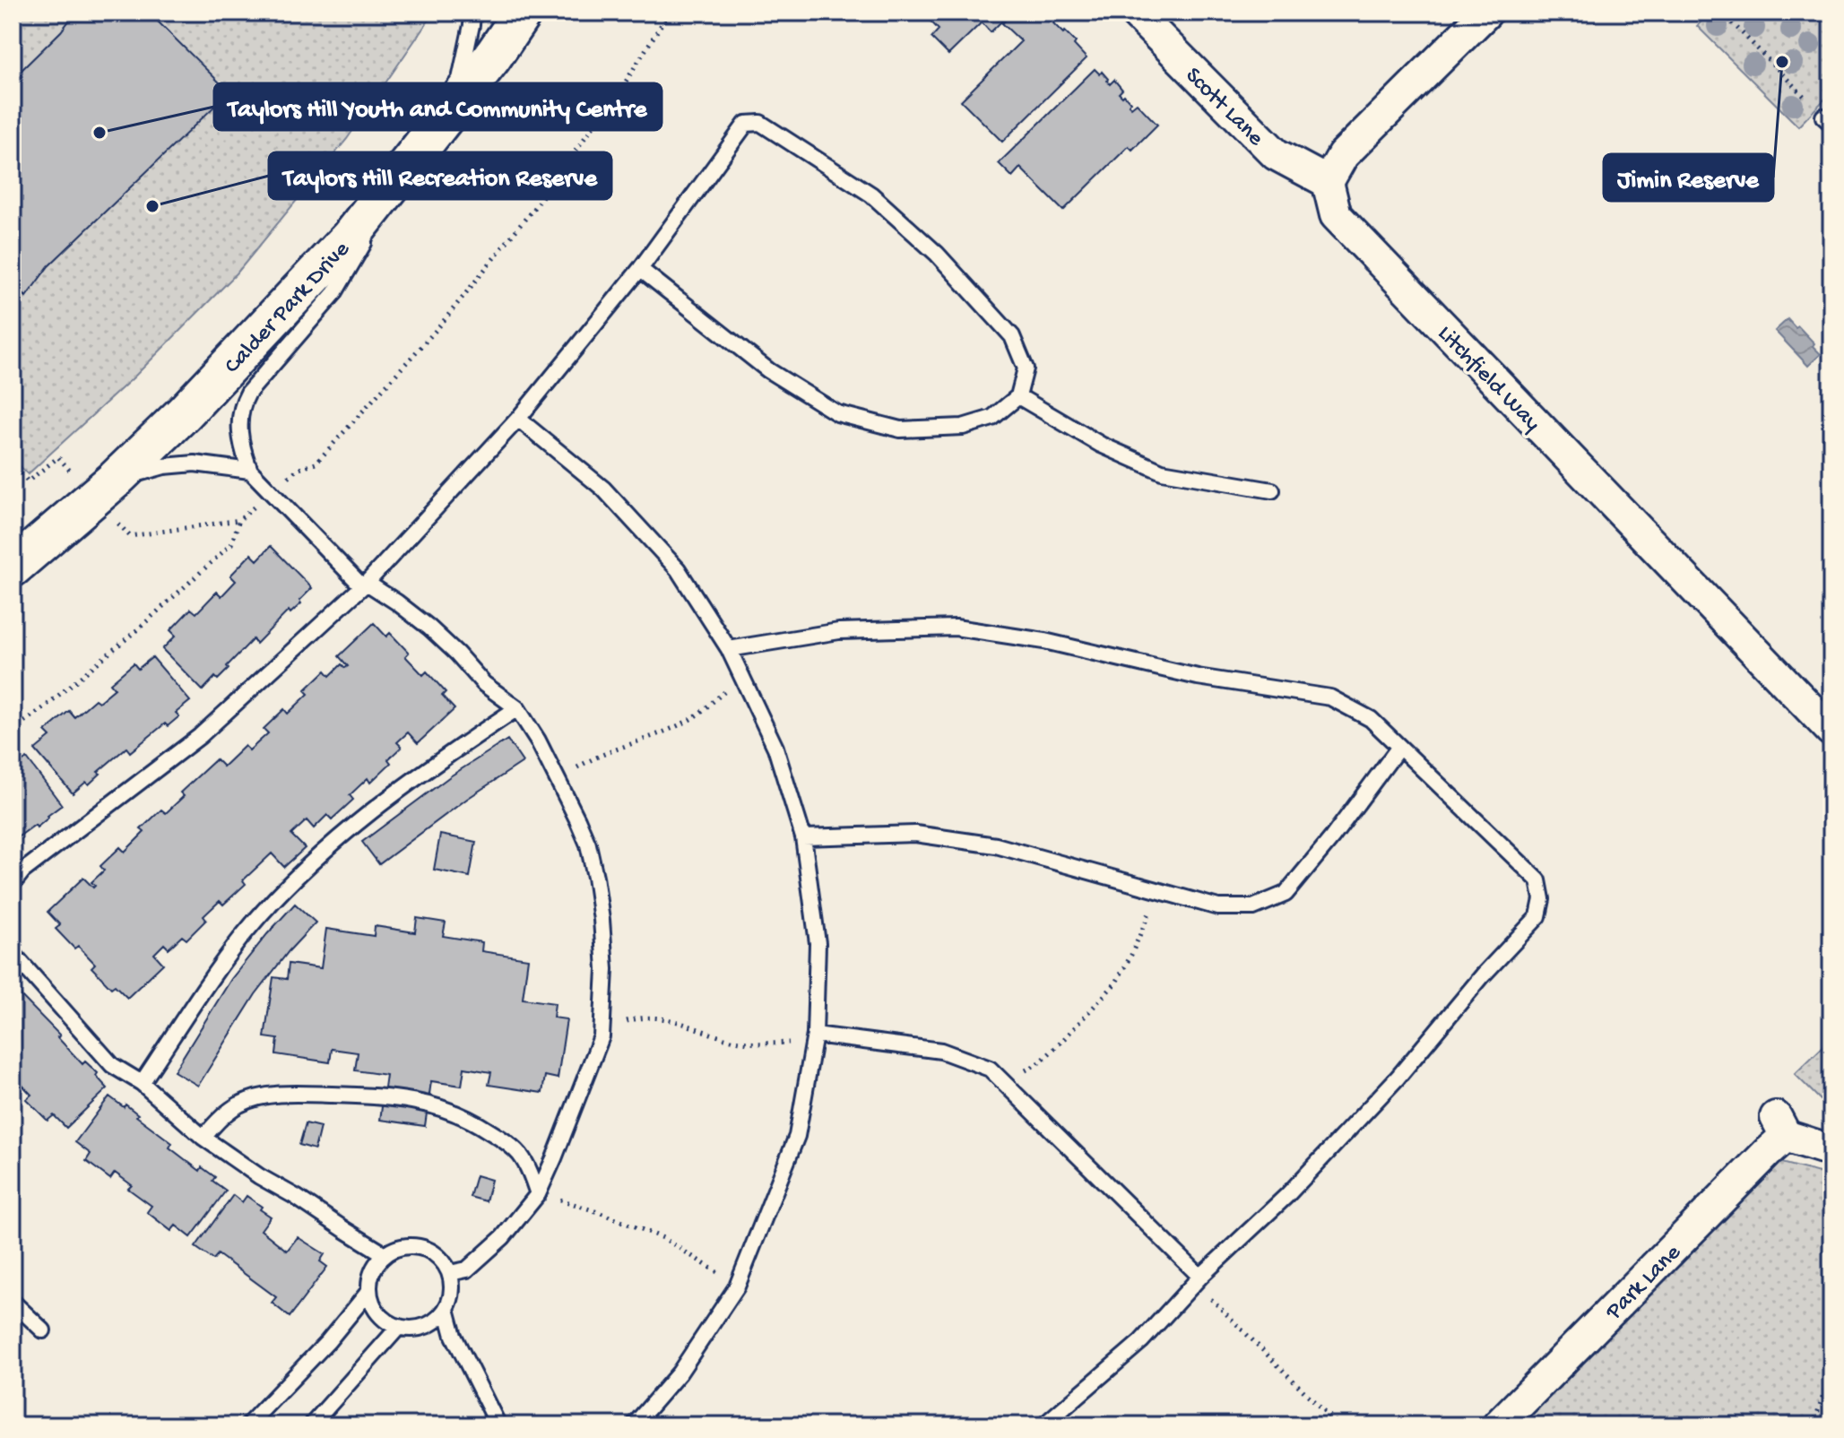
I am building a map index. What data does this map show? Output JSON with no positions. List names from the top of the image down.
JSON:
{
  "streets": {
    "street": [
      "Scott Lane",
      "Calder Park Drive",
      "Litchfield Way",
      "Park Lane"
    ]
  },
  "crossings": [
    ["Scott Lane", "Litchfield Way"]
  ],
  "places": ["Jimin Reserve", "Taylors Hill Youth and Community Centre", "Taylors Hill Recreation Reserve"]
}
